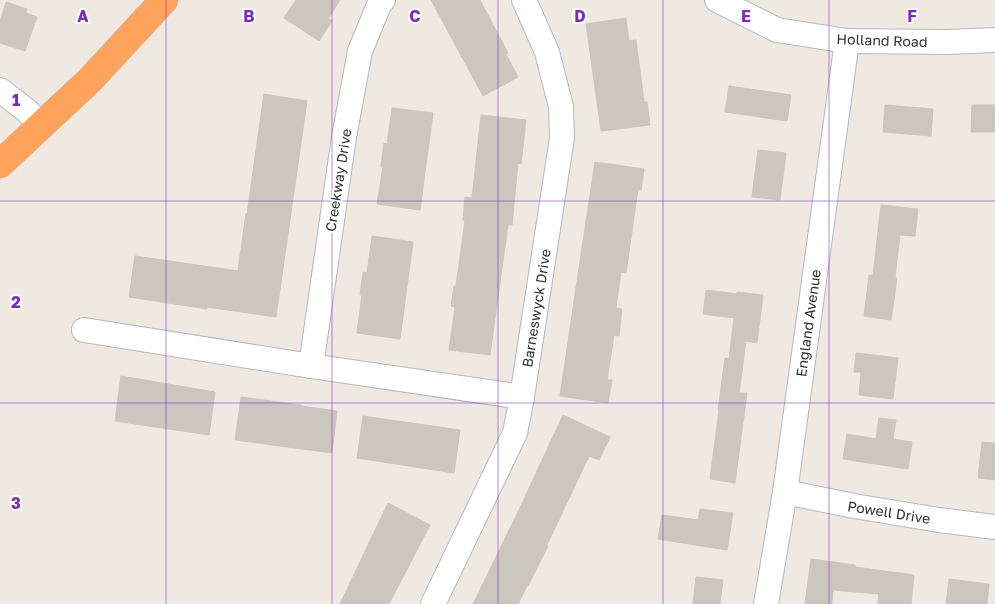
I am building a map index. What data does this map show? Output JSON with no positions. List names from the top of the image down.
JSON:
{
  "streets": {
    "street": [
      "Holland Road",
      "Creekway Drive",
      "Barneswyck Drive",
      "England Avenue",
      "Powell Drive"
    ]
  },
  "crossings": [
    ["Holland Road", "England Avenue"],
    ["England Avenue", "Powell Drive"]
  ],
  "grid": {
    "columns": [
      "A",
      "B",
      "C",
      "D",
      "E",
      "F"
    ],
    "rows": ["1", "2", "3"]
  }
}
